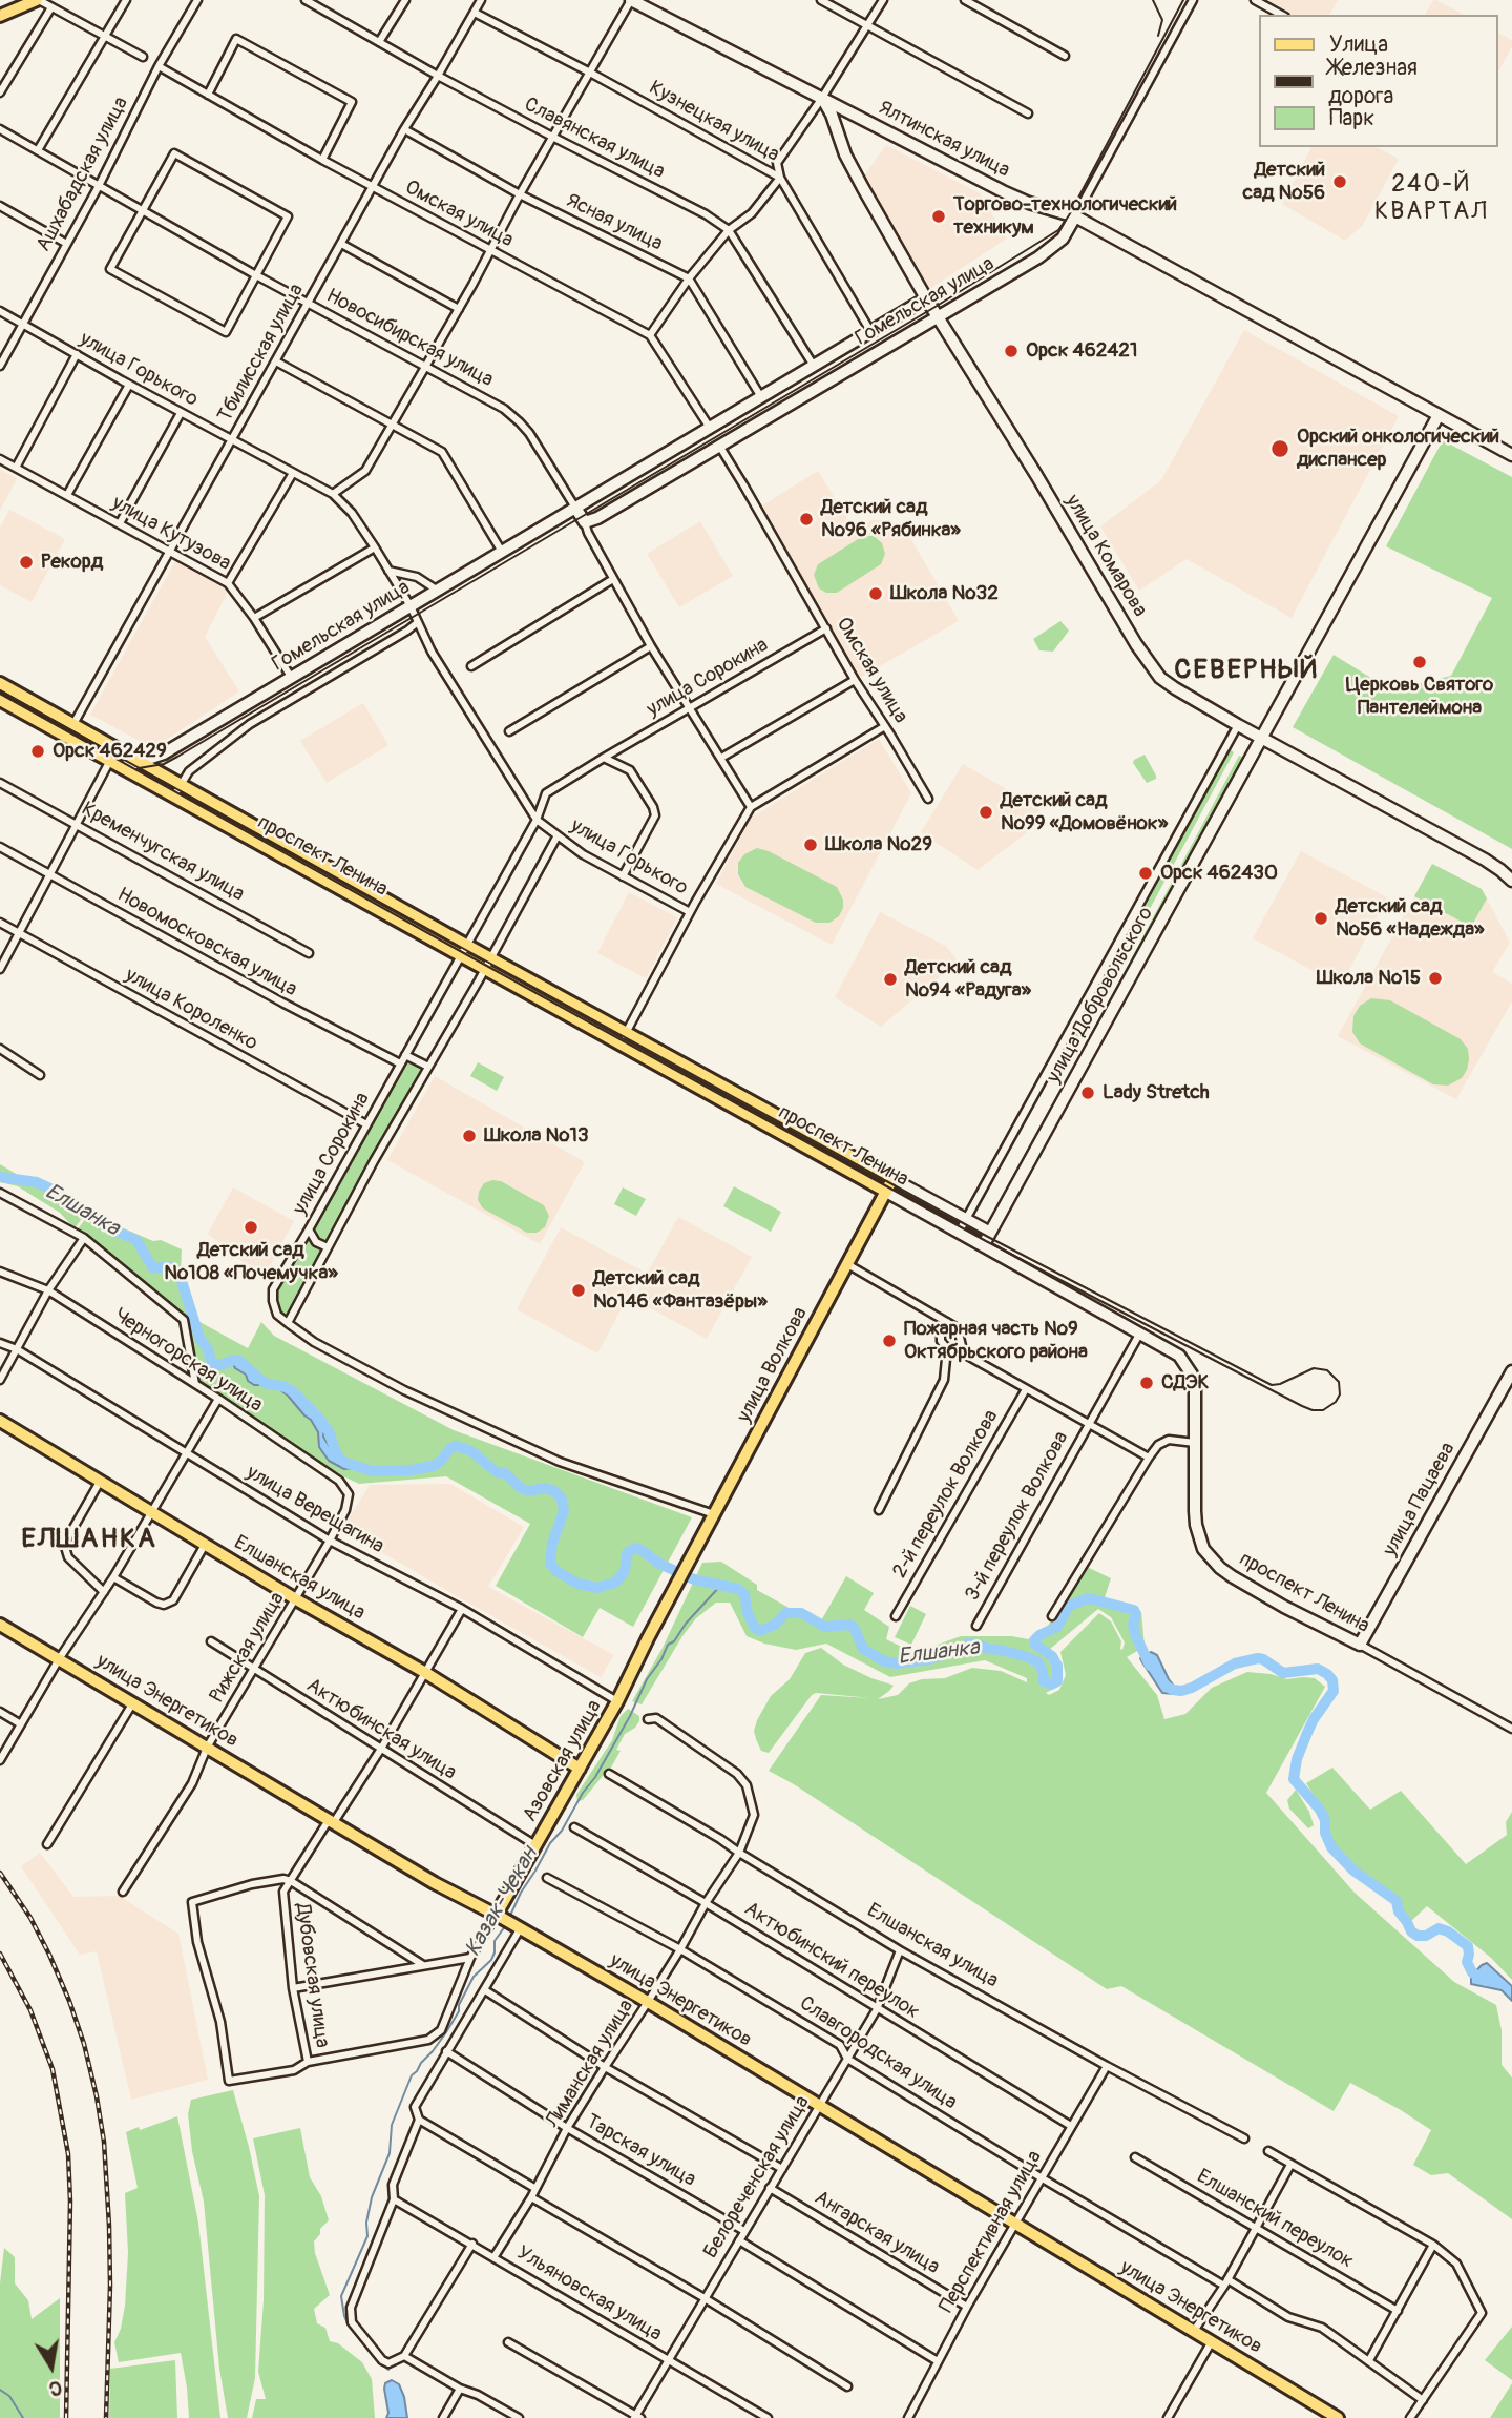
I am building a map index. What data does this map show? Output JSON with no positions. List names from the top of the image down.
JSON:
{
  "streets": {
    "main road": [
      "Ялтинская улица",
      "Гомельская улица",
      "улица Комарова",
      "проспект Ленина",
      "улица Добровольского",
      "улица Волкова",
      "улица Пацаева",
      "Елшанская улица",
      "улица Энергетиков",
      "Азовская улица"
    ],
    "street": [
      "Кузнецкая улица",
      "Славянская улица",
      "Ашхабадская улица",
      "Омская улица",
      "Ясная улица",
      "Новосибирская улица",
      "Тбилисская улица",
      "улица Горького",
      "улица Кутузова",
      "улица Сорокина",
      "Кременчугская улица",
      "Новомосковская улица",
      "улица Короленко",
      "Черногорская улица",
      "2-й переулок Волкова",
      "улица Верещагина",
      "3-й переулок Волкова",
      "Рижская улица",
      "Актюбинская улица",
      "Актюбинский переулок",
      "Дубовская улица",
      "Славгородская улица",
      "Лиманская улица",
      "Тарская улица",
      "Белореченская улица",
      "Елшанский переулок",
      "Перспективная улица",
      "Ангарская улица",
      "Ульяновская улица"
    ]
  },
  "crossings": [
    ["Кузнецкая улица", "Гомельская улица"],
    ["Кузнецкая улица", "Тбилисская улица"],
    ["Славянская улица", "Гомельская улица"],
    ["Славянская улица", "Тбилисская улица"],
    ["Ялтинская улица", "Гомельская улица"],
    ["Ялтинская улица", "улица Комарова"],
    ["Ялтинская улица", "улица Добровольского"],
    ["Ашхабадская улица", "Омская улица"],
    ["Ашхабадская улица", "Новосибирская улица"],
    ["Ашхабадская улица", "улица Горького"],
    ["Омская улица", "Гомельская улица"],
    ["Омская улица", "Тбилисская улица"],
    ["Омская улица", "улица Сорокина"],
    ["Ясная улица", "Тбилисская улица"],
    ["Гомельская улица", "Новосибирская улица"],
    ["Гомельская улица", "улица Горького"],
    ["Гомельская улица", "улица Кутузова"],
    ["Гомельская улица", "улица Комарова"],
    ["Гомельская улица", "проспект Ленина"],
    ["Новосибирская улица", "Тбилисская улица"],
    ["Тбилисская улица", "улица Горького"],
    ["Тбилисская улица", "улица Кутузова"],
    ["Тбилисская улица", "проспект Ленина"],
    ["улица Горького", "улица Сорокина"],
    ["улица Комарова", "улица Добровольского"],
    ["улица Сорокина", "проспект Ленина"],
    ["улица Сорокина", "Новомосковская улица"],
    ["улица Сорокина", "улица Короленко"],
    ["проспект Ленина", "улица Добровольского"],
    ["проспект Ленина", "улица Волкова"],
    ["проспект Ленина", "улица Пацаева"],
    ["проспект Ленина", "3-й переулок Волкова"],
    ["Черногорская улица", "Рижская улица"],
    ["улица Волкова", "Азовская улица"],
    ["улица Верещагина", "Рижская улица"],
    ["улица Верещагина", "Азовская улица"],
    ["улица Верещагина", "Дубовская улица"],
    ["Елшанская улица", "Рижская улица"],
    ["Елшанская улица", "Азовская улица"],
    ["Елшанская улица", "Дубовская улица"],
    ["Елшанская улица", "Лиманская улица"],
    ["Елшанская улица", "Белореченская улица"],
    ["Елшанская улица", "Перспективная улица"],
    ["Рижская улица", "улица Энергетиков"],
    ["Рижская улица", "Актюбинская улица"],
    ["улица Энергетиков", "Азовская улица"],
    ["улица Энергетиков", "Дубовская улица"],
    ["улица Энергетиков", "Лиманская улица"],
    ["улица Энергетиков", "Белореченская улица"],
    ["улица Энергетиков", "Перспективная улица"],
    ["Актюбинская улица", "Азовская улица"],
    ["Актюбинская улица", "Дубовская улица"],
    ["Азовская улица", "Дубовская улица"],
    ["Актюбинский переулок", "Лиманская улица"],
    ["Актюбинский переулок", "Белореченская улица"],
    ["Актюбинский переулок", "Перспективная улица"],
    ["Славгородская улица", "Лиманская улица"],
    ["Славгородская улица", "Белореченская улица"],
    ["Славгородская улица", "Перспективная улица"],
    ["Лиманская улица", "Тарская улица"],
    ["Лиманская улица", "Ульяновская улица"],
    ["Тарская улица", "Белореченская улица"],
    ["Белореченская улица", "Ангарская улица"],
    ["Белореченская улица", "Ульяновская улица"],
    ["Перспективная улица", "Ангарская улица"]
  ],
  "districts": ["240-Й КВАРТАЛ", "СЕВЕРНЫЙ", "ЕЛШАНКА"],
  "water": ["Елшанка", "Казак-Чекан"],
  "places": [
    "Детский сад №56",
    "Торгово-технологический техникум",
    "Орск 462421",
    "Орский онкологический диспансер",
    "Детский сад №96 «Рябинка»",
    "Рекорд",
    "Школа №32",
    "Церковь Святого Пантелеймона",
    "Орск 462429",
    "Детский сад №99 «Домовёнок»",
    "Школа №29",
    "Орск 462430",
    "Детский сад №56 «Надежда»",
    "Школа №15",
    "Детский сад №94 «Радуга»",
    "Lady Stretch",
    "Школа №13",
    "Детский сад №108 «Почемучка»",
    "Детский сад №146 «Фантазёры»",
    "Пожарная часть №9 Октябрьского района",
    "СДЭК"
  ],
  "legend": ["Улица", "Железная дорога", "Парк"],
  "north": "bottom"
}
